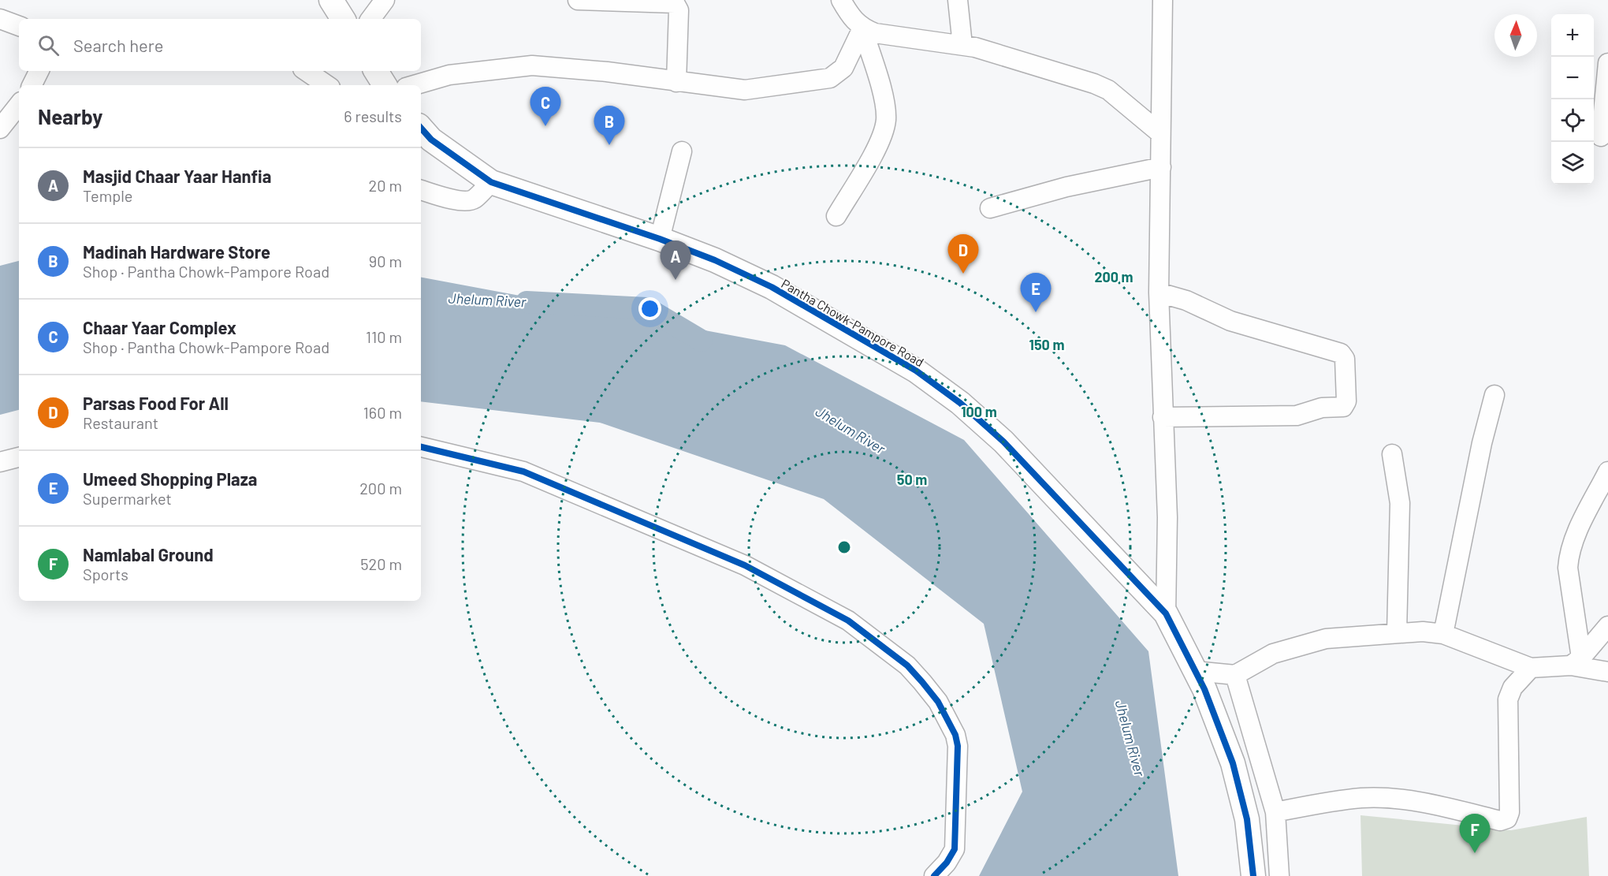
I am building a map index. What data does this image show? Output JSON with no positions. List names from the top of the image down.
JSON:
{
  "streets": {
    "main road": ["Pantha Chowk-Pampore Road"]
  },
  "water": ["Jhelum River"],
  "north": "top",
  "page": {
    "map_buttons": ["+", "−"],
    "search": "Search here",
    "heading": ["Nearby", "6 results"],
    "pins": [
      "C",
      "B",
      "D",
      "A",
      "E",
      "F"
    ],
    "list": [
      {
        "mark": "A",
        "name": "Masjid Chaar Yaar Hanfia",
        "note": "Temple",
        "value": "20 m"
      },
      {
        "mark": "B",
        "name": "Madinah Hardware Store",
        "note": "Shop · Pantha Chowk-Pampore Road",
        "value": "90 m"
      },
      {
        "mark": "C",
        "name": "Chaar Yaar Complex",
        "note": "Shop · Pantha Chowk-Pampore Road",
        "value": "110 m"
      },
      {
        "mark": "D",
        "name": "Parsas Food For All",
        "note": "Restaurant",
        "value": "160 m"
      },
      {
        "mark": "E",
        "name": "Umeed Shopping Plaza",
        "note": "Supermarket",
        "value": "200 m"
      },
      {
        "mark": "F",
        "name": "Namlabal Ground",
        "note": "Sports",
        "value": "520 m"
      }
    ]
  },
  "rings": [
    "200 m",
    "150 m",
    "100 m",
    "50 m"
  ]
}
